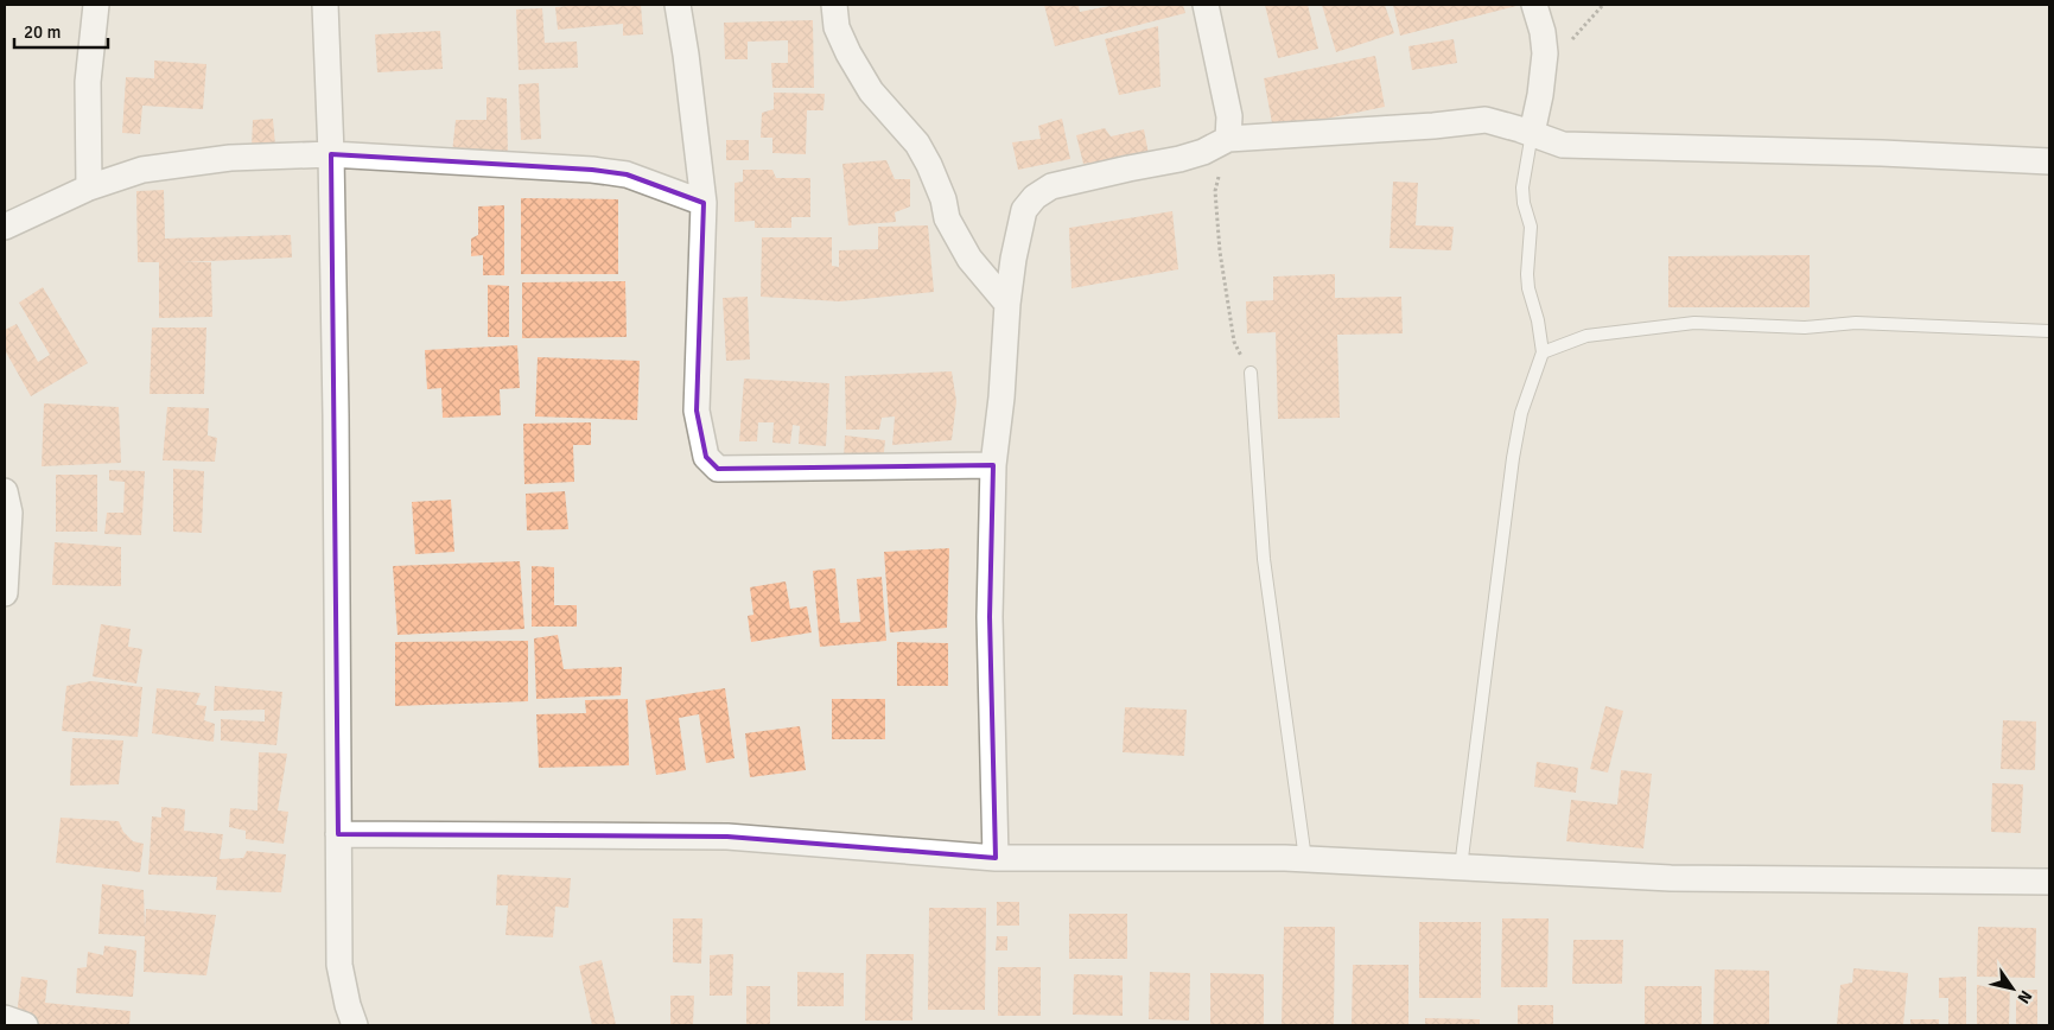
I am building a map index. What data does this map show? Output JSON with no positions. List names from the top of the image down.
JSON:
{
  "scale_bar": "20 m",
  "north": "bottom right"
}
